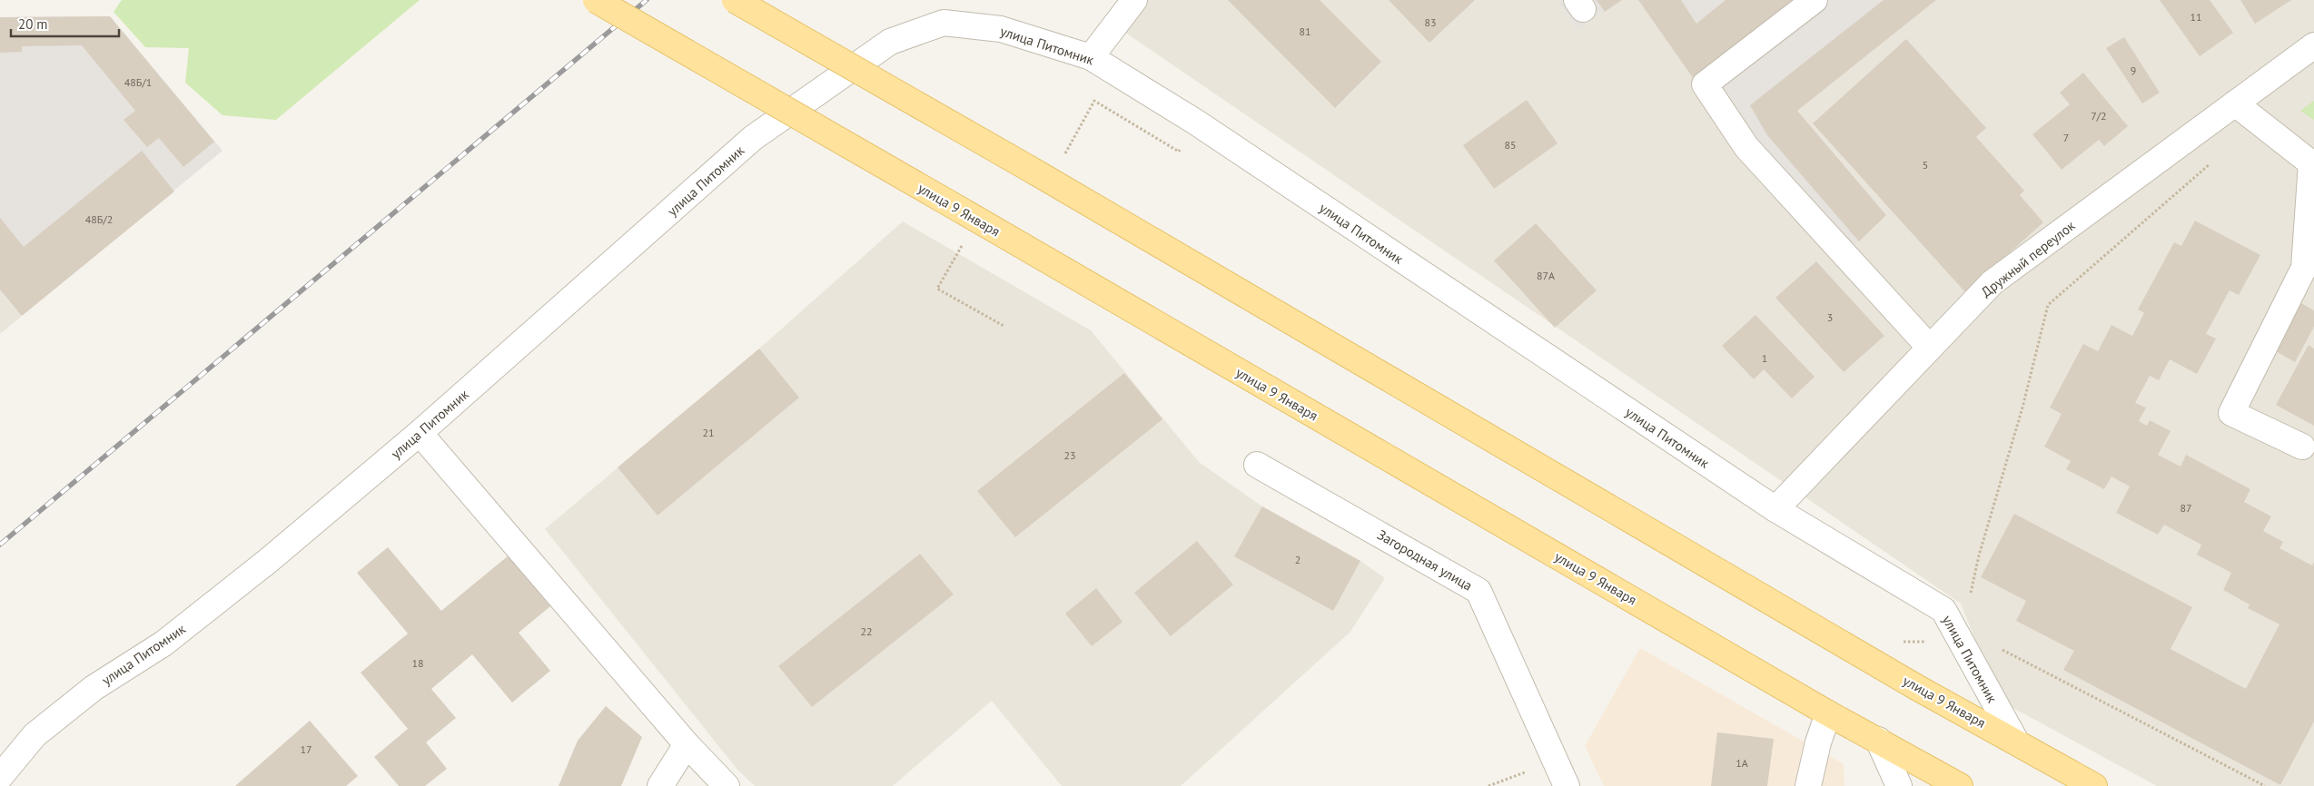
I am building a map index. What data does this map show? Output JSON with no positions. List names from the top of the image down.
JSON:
{
  "streets": {
    "main road": ["улица 9 Января"],
    "street": ["улица Питомник", "Дружный переулок", "Загородная улица"]
  },
  "crossings": [
    ["улица Питомник", "улица 9 Января"],
    ["улица Питомник", "Дружный переулок"]
  ],
  "house_numbers": [
    "11",
    "83",
    "81",
    "9",
    "48Б/1",
    "7/2",
    "7",
    "85",
    "5",
    "48Б/2",
    "87А",
    "3",
    "1",
    "21",
    "23",
    "87",
    "2",
    "22",
    "18",
    "17",
    "1А"
  ],
  "scale_bar": "20 m"
}
